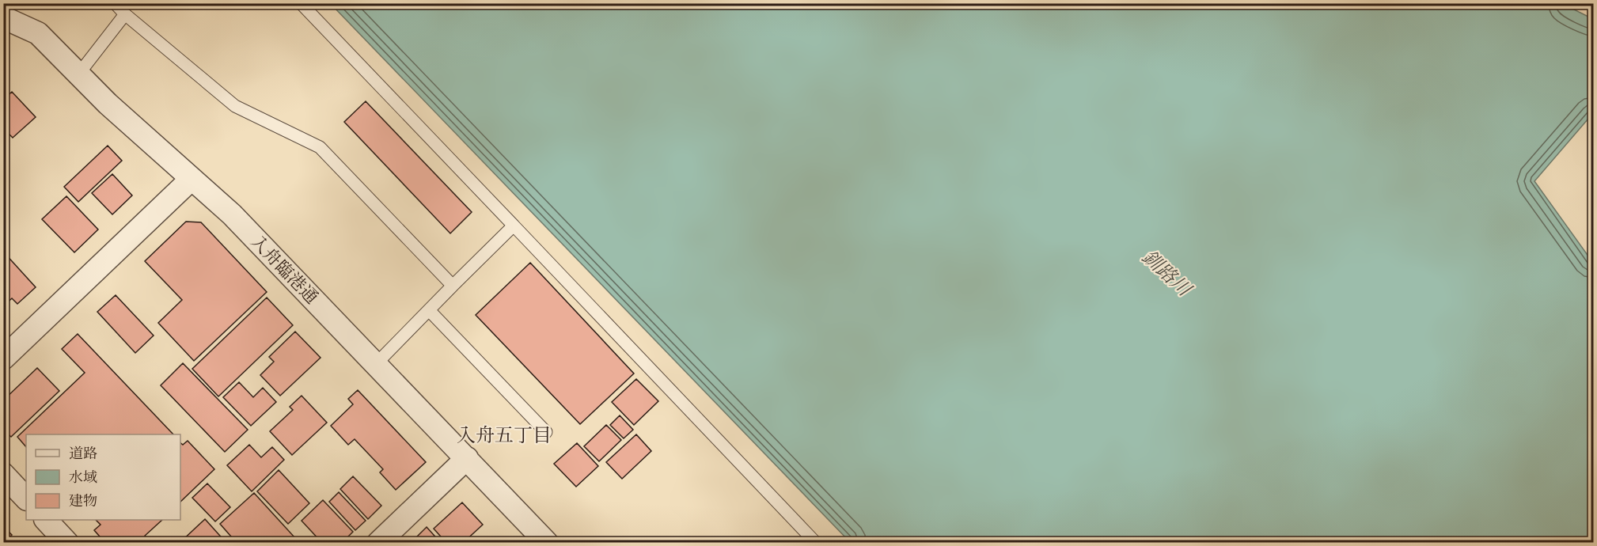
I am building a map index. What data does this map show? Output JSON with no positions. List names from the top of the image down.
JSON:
{
  "streets": {
    "street": ["入舟臨港通"]
  },
  "districts": ["入舟五丁目"],
  "water": ["釧路川"],
  "legend": ["道路", "水域", "建物"]
}
